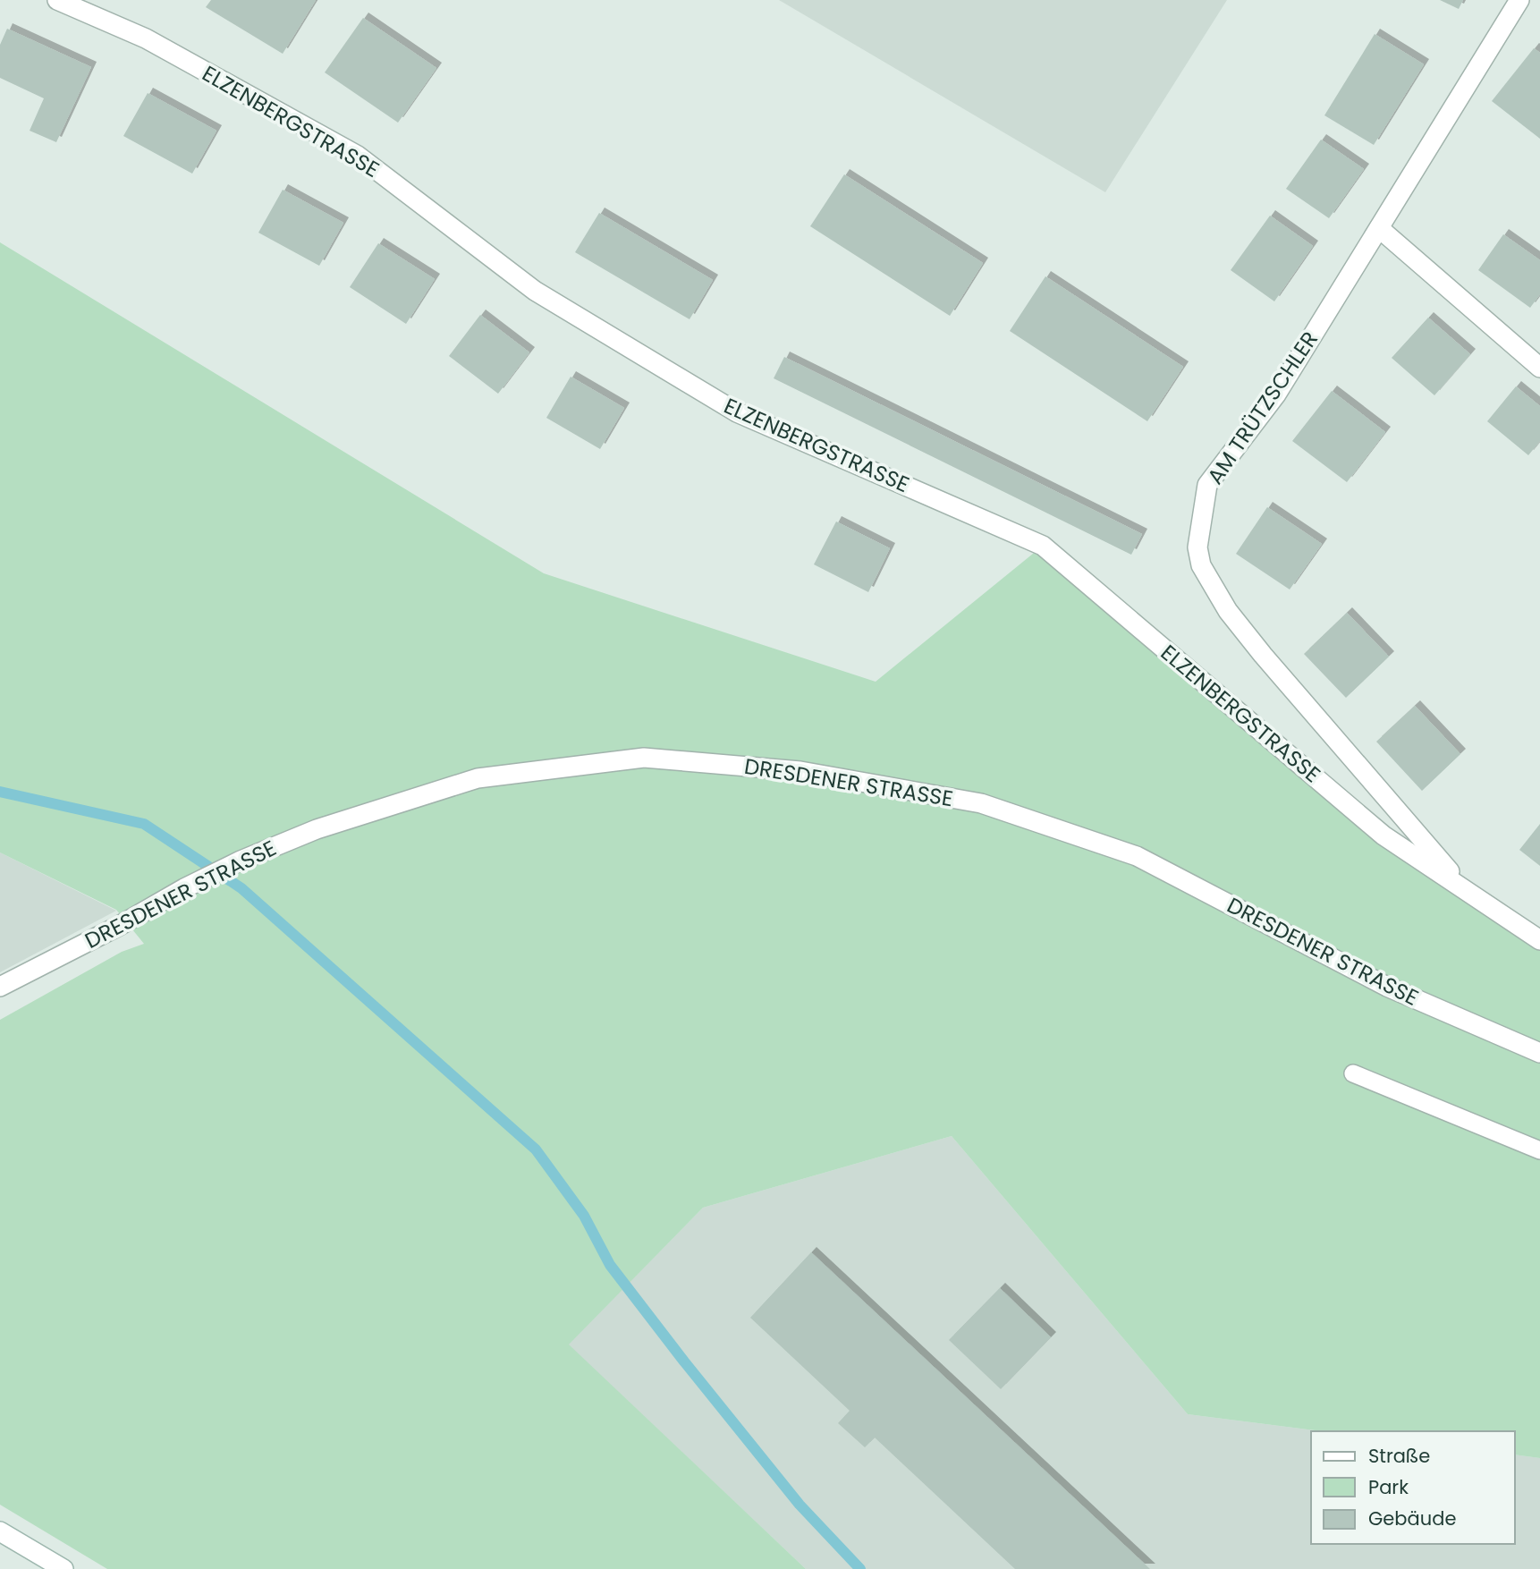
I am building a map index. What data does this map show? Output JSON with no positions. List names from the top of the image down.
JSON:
{
  "streets": {
    "street": ["ELZENBERGSTRASSE", "AM TRÜTZSCHLER", "DRESDENER STRASSE"]
  },
  "crossings": [
    ["ELZENBERGSTRASSE", "AM TRÜTZSCHLER"]
  ],
  "legend": ["Straße", "Park", "Gebäude"]
}
